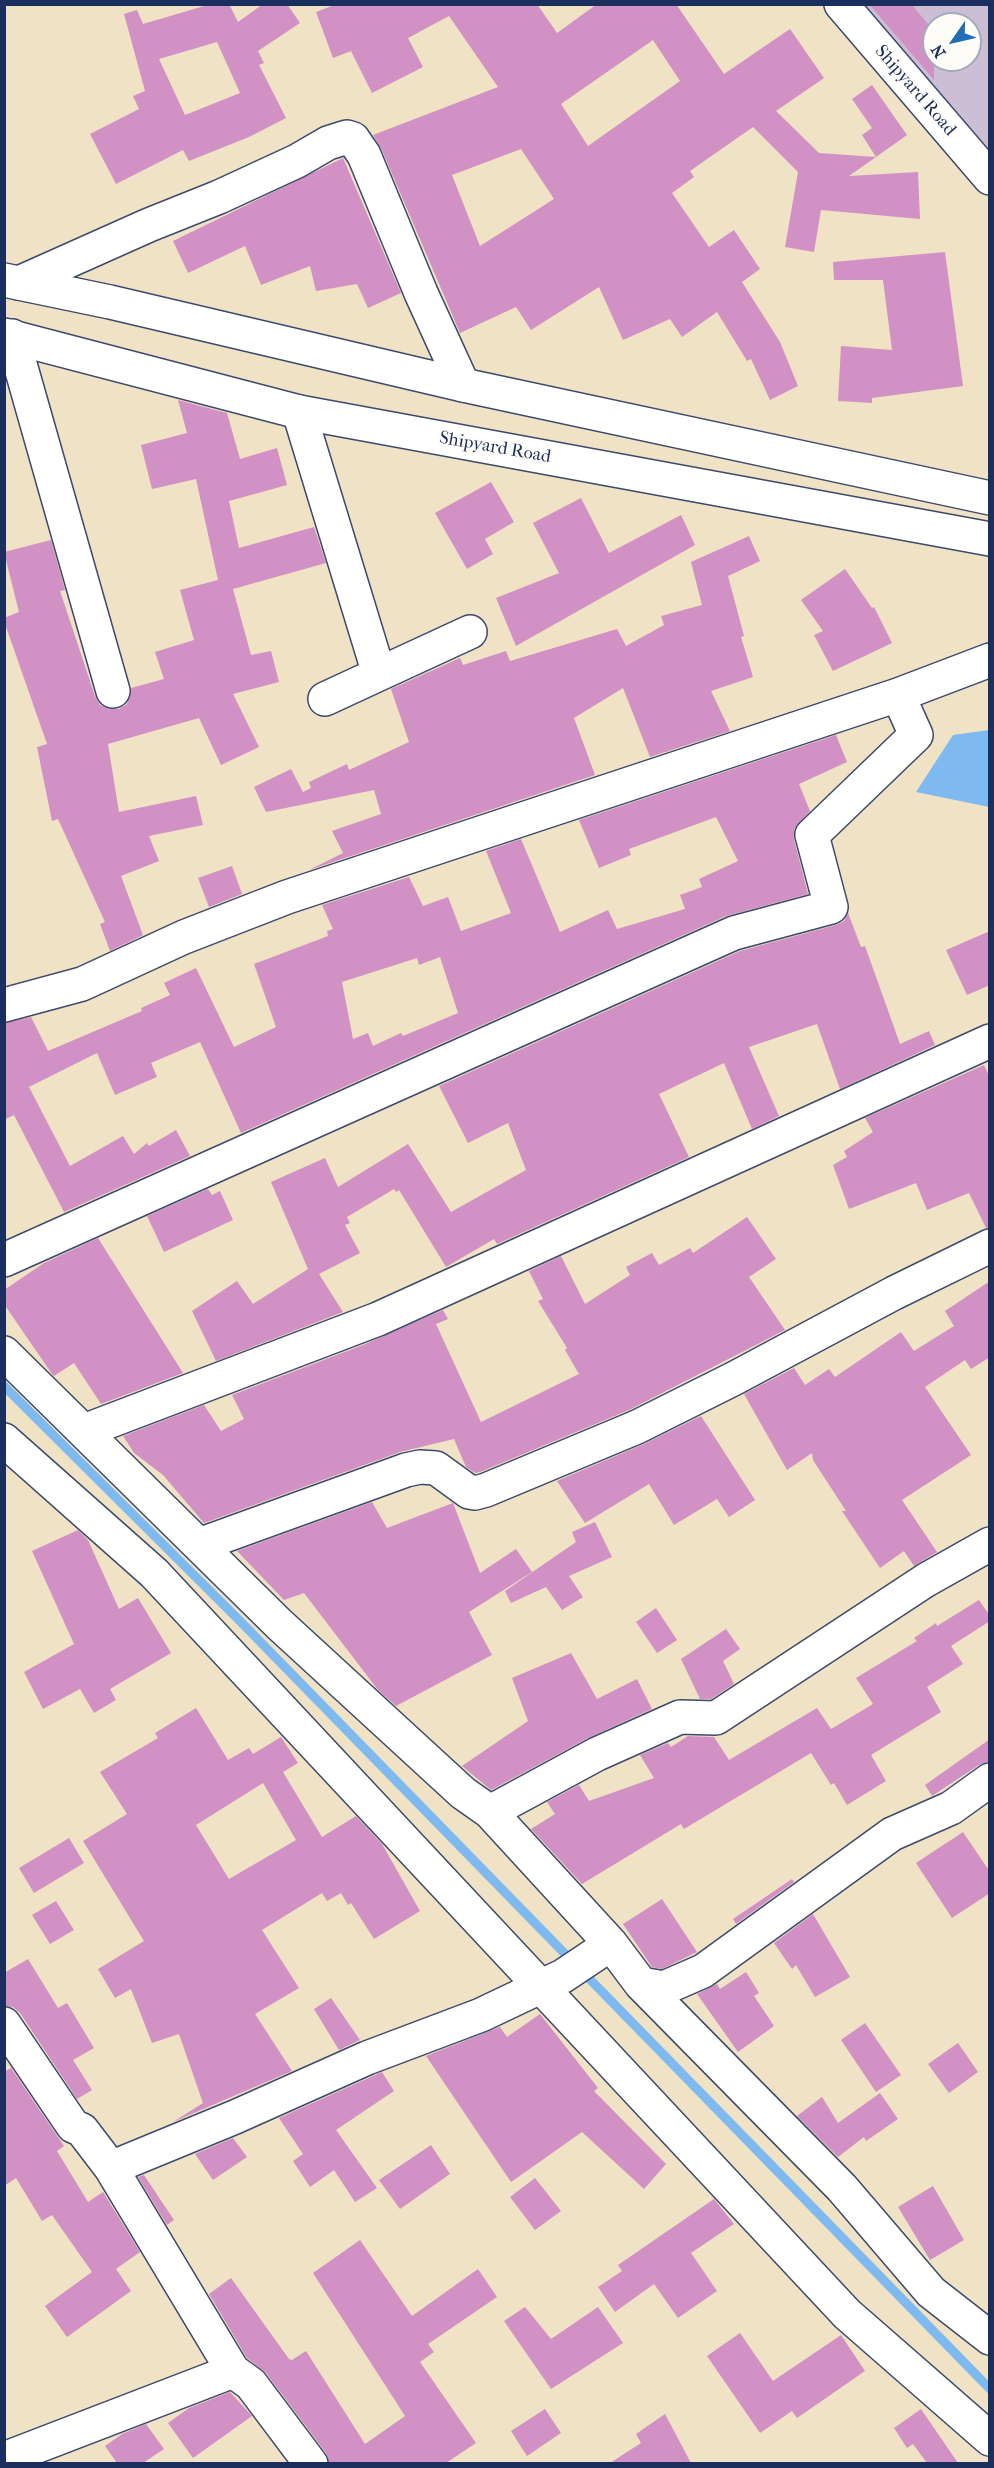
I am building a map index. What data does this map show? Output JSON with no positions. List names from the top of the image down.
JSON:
{
  "streets": {
    "street": ["Shipyard Road"]
  },
  "north": "bottom left"
}
